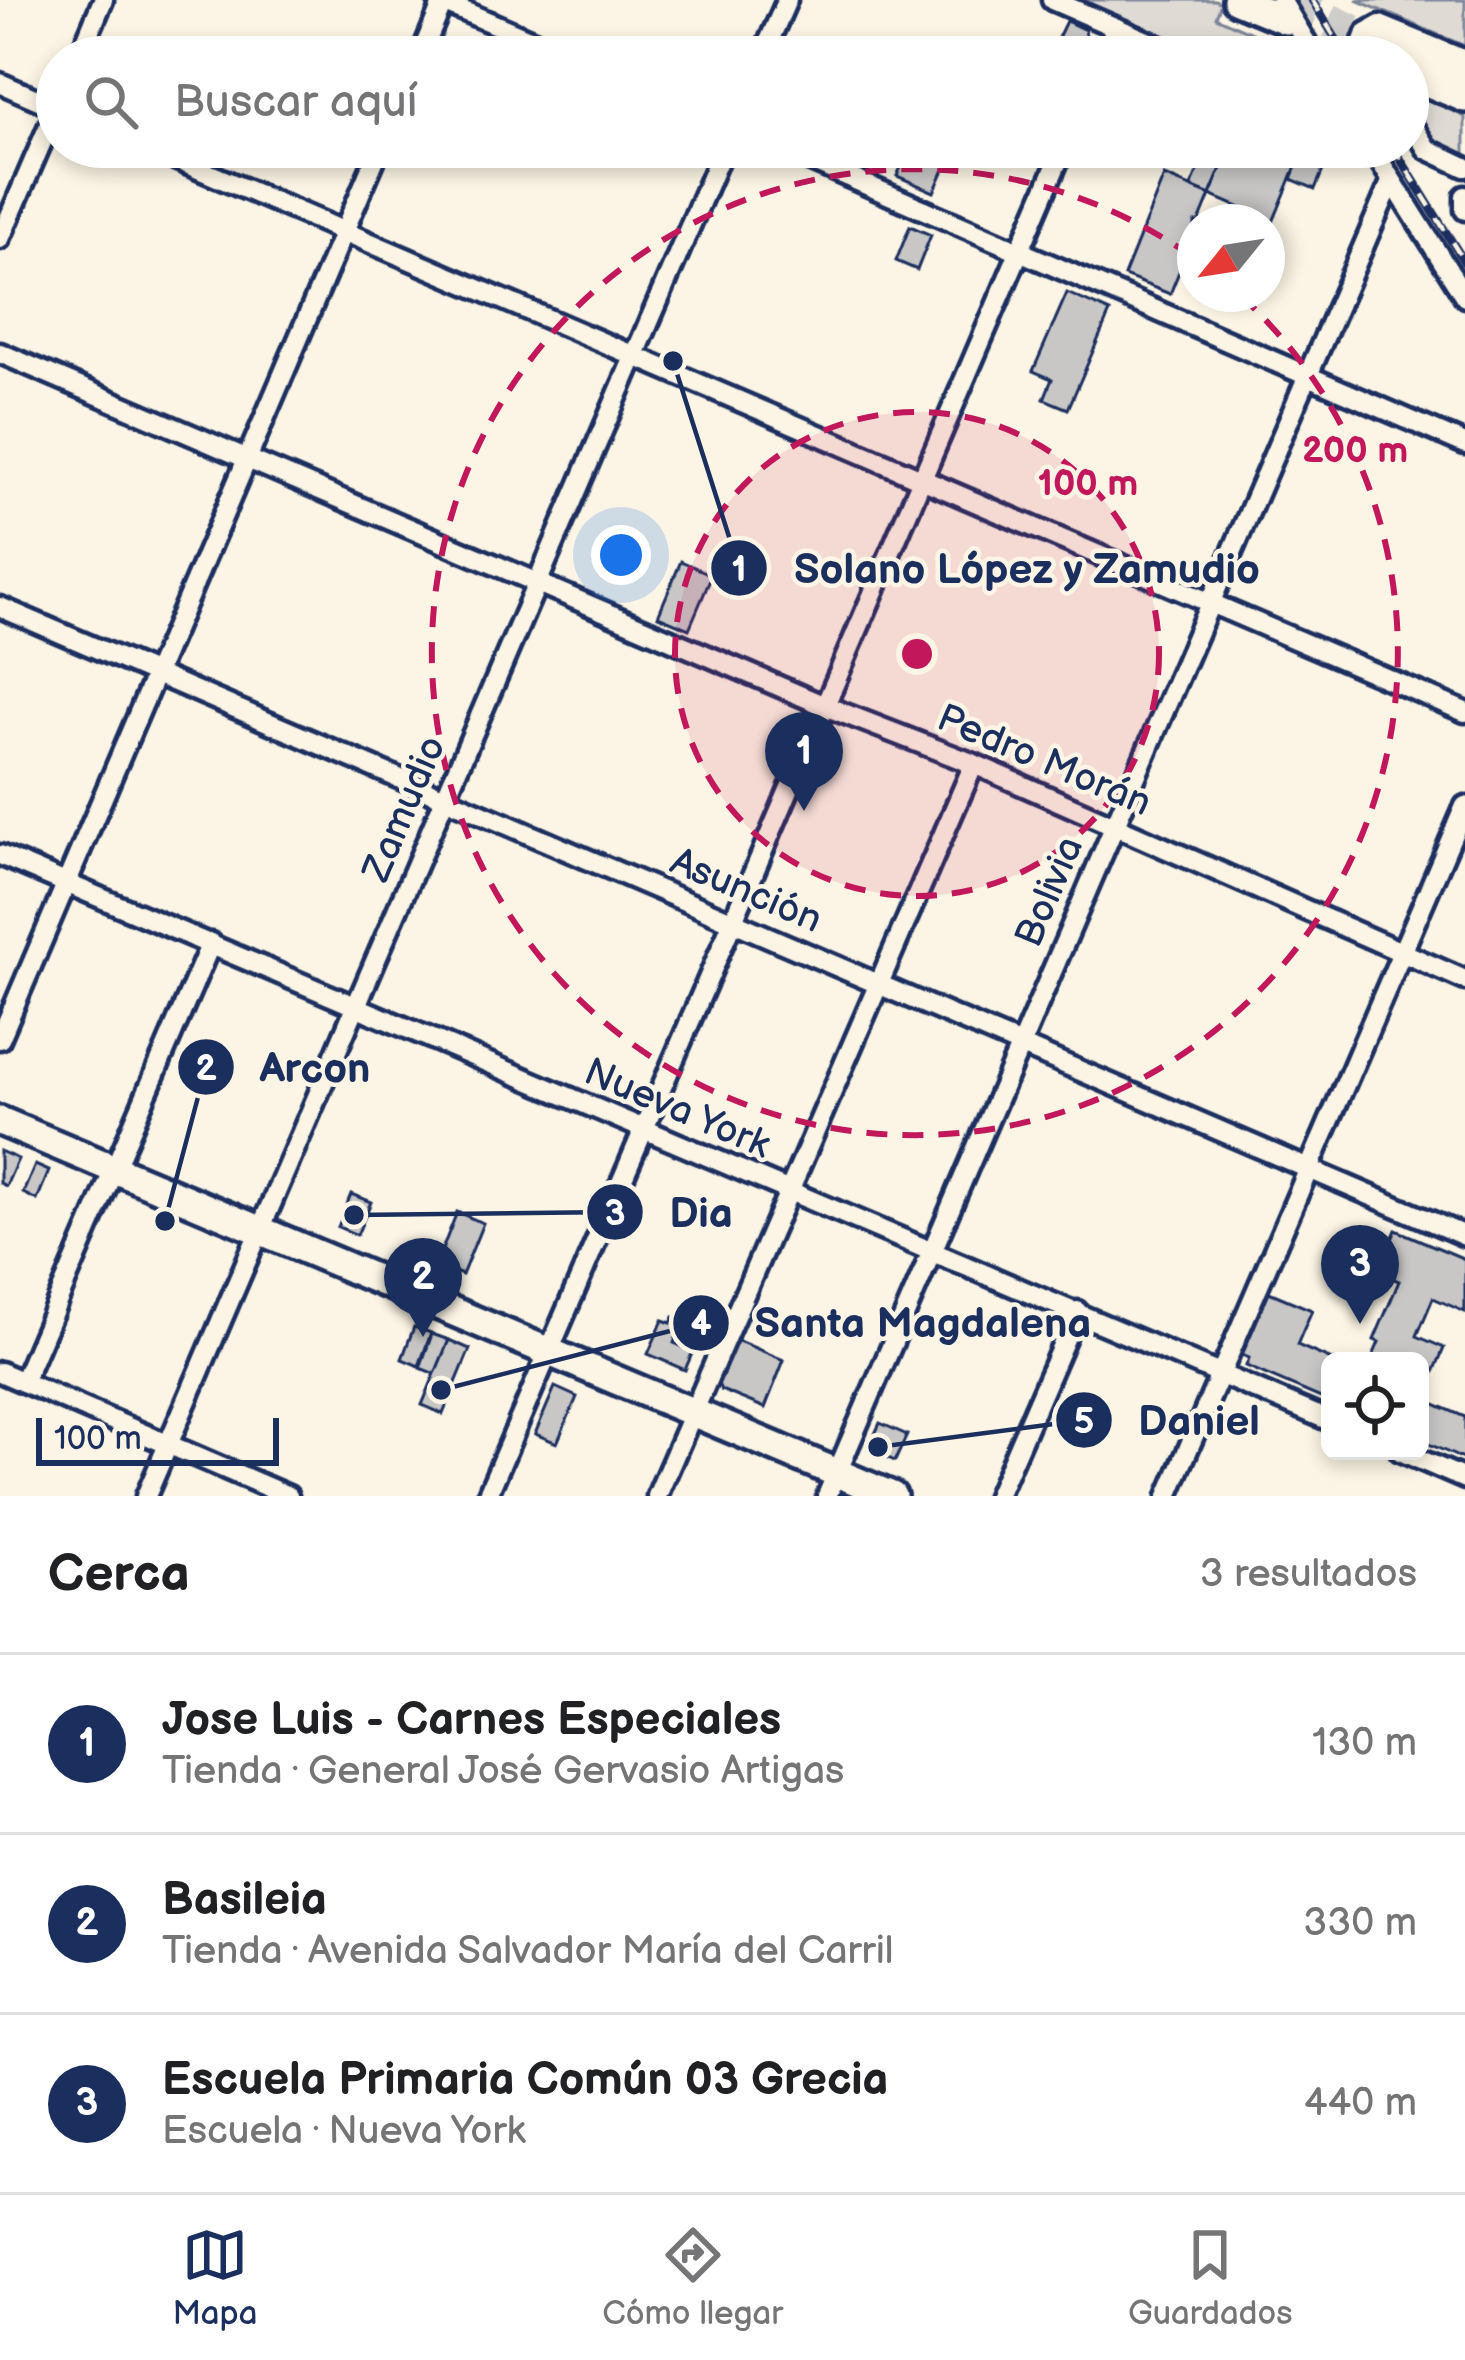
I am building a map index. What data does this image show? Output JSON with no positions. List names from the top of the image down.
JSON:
{
  "streets": {
    "street": [
      "Pedro Morán",
      "Zamudio",
      "Asunción",
      "Bolivia",
      "Nueva York"
    ]
  },
  "crossings": [
    ["Pedro Morán", "Zamudio"],
    ["Pedro Morán", "Bolivia"],
    ["Zamudio", "Asunción"],
    ["Zamudio", "Nueva York"],
    ["Asunción", "Bolivia"],
    ["Bolivia", "Nueva York"]
  ],
  "places": [
    "Solano López y Zamudio",
    "Dia",
    "Arcon",
    "Santa Magdalena",
    "Daniel"
  ],
  "scale_bar": "100 m",
  "north": "bottom left",
  "page": {
    "search": "Buscar aquí",
    "pins": ["1", "3", "2"],
    "scale": "100 m",
    "heading": ["Cerca", "3 resultados"],
    "list": [
      {
        "mark": "1",
        "name": "Jose Luis - Carnes Especiales",
        "note": "Tienda · General José Gervasio Artigas",
        "value": "130 m"
      },
      {
        "mark": "2",
        "name": "Basileia",
        "note": "Tienda · Avenida Salvador María del Carril",
        "value": "330 m"
      },
      {
        "mark": "3",
        "name": "Escuela Primaria Común 03 Grecia",
        "note": "Escuela · Nueva York",
        "value": "440 m"
      }
    ],
    "nav": ["Mapa", "Cómo llegar", "Guardados"]
  },
  "rings": ["200 m", "100 m"]
}
